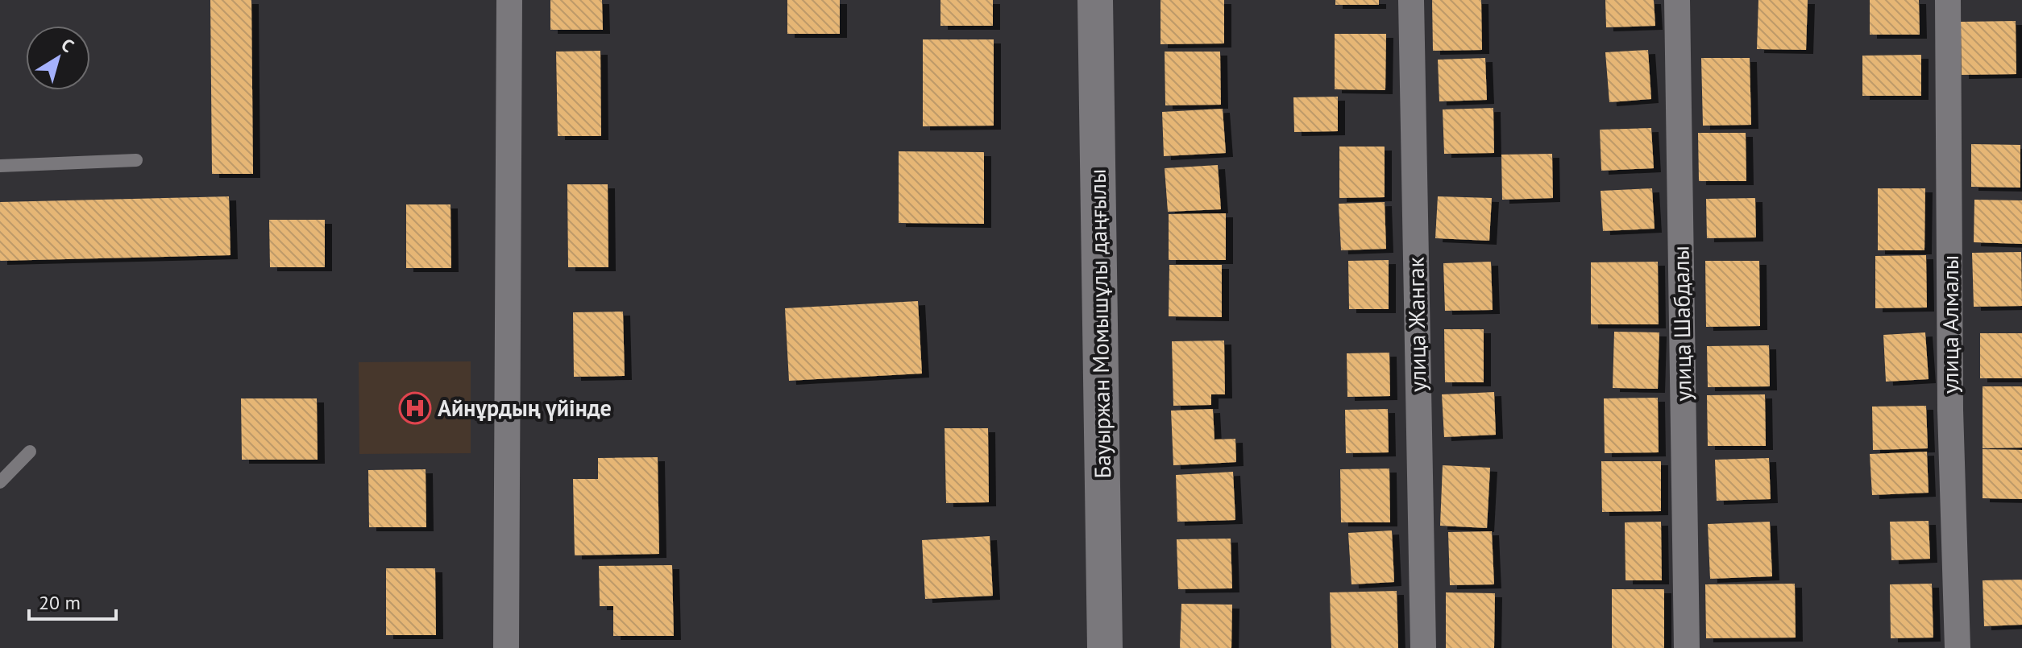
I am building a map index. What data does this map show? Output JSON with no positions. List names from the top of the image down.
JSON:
{
  "streets": {
    "main road": ["Бауыржан Момышұлы даңғылы"],
    "street": ["улица Шабдалы", "улица Жангак", "улица Алмалы"]
  },
  "places": {
    "hospital": ["Айнұрдың үйінде"]
  },
  "scale_bar": "20 m",
  "north": "top right"
}
